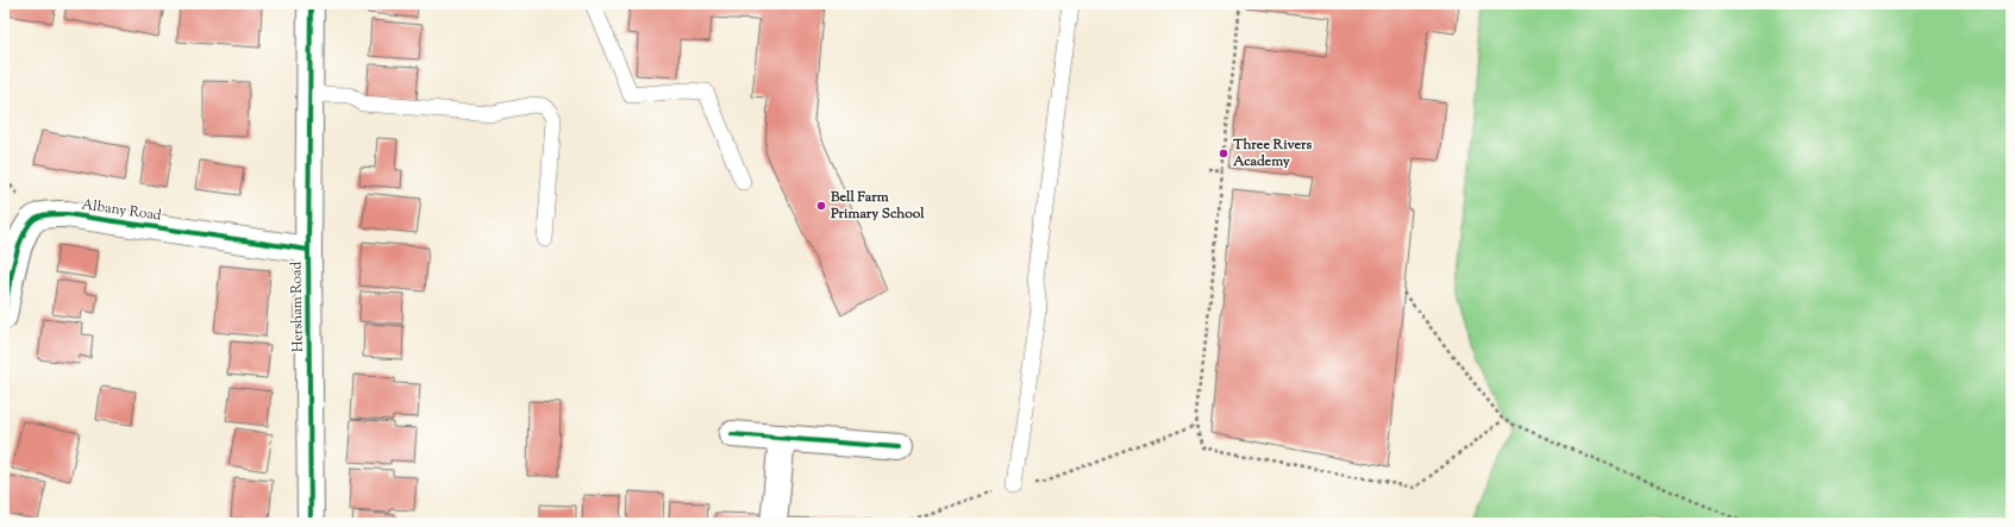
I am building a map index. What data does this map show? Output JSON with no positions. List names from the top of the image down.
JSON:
{
  "streets": {
    "street": ["Albany Road", "Hersham Road"]
  },
  "crossings": [
    ["Albany Road", "Hersham Road"]
  ],
  "places": ["Three Rivers Academy", "Bell Farm Primary School"]
}
